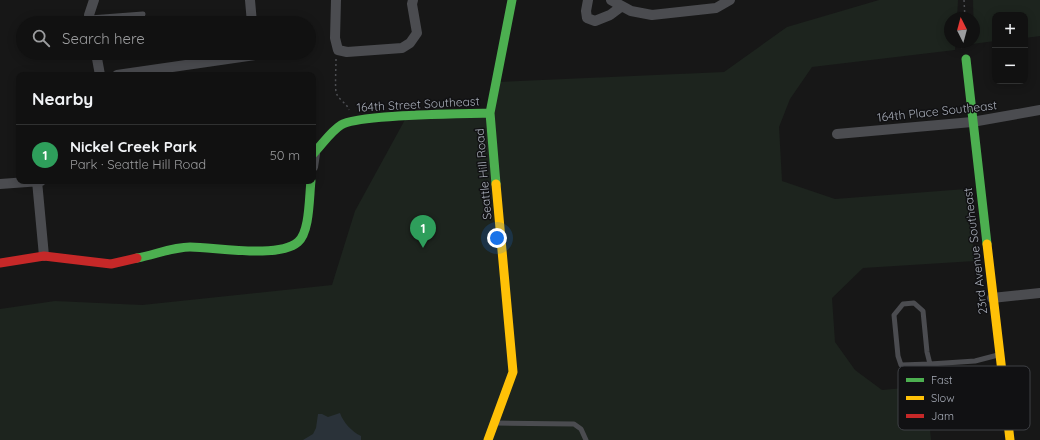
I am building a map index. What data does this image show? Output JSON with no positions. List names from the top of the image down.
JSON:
{
  "streets": {
    "street": [
      "164th Street Southeast",
      "164th Place Southeast",
      "Seattle Hill Road",
      "23rd Avenue Southeast"
    ]
  },
  "crossings": [
    ["164th Street Southeast", "Seattle Hill Road"],
    ["164th Place Southeast", "23rd Avenue Southeast"]
  ],
  "legend": ["Fast", "Slow", "Jam"],
  "north": "top",
  "page": {
    "map_buttons": ["+", "−"],
    "search": "Search here",
    "heading": "Nearby",
    "list": [
      {
        "mark": "1",
        "name": "Nickel Creek Park",
        "note": "Park · Seattle Hill Road",
        "value": "50 m"
      }
    ],
    "pins": "1"
  }
}
